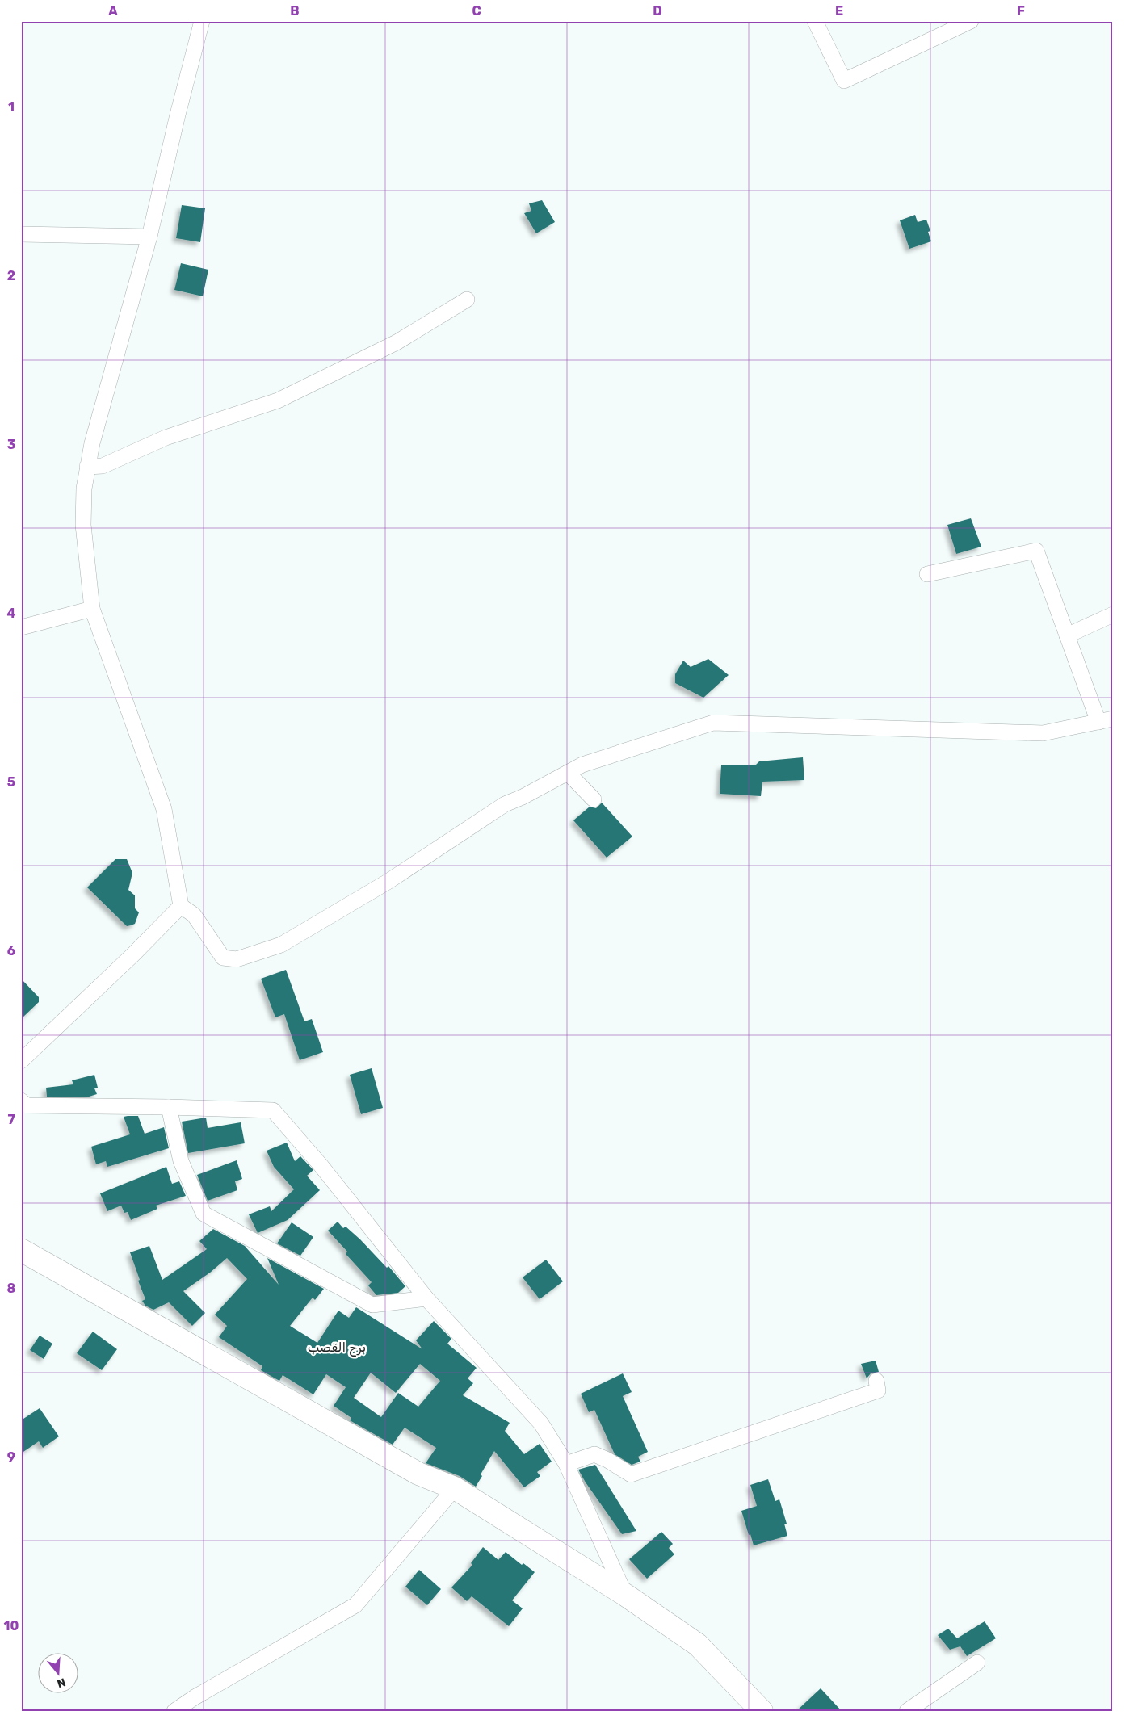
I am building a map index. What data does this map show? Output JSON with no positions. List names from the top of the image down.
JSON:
{
  "districts": ["برج القصب"],
  "north": "bottom",
  "grid": {
    "columns": [
      "A",
      "B",
      "C",
      "D",
      "E",
      "F"
    ],
    "rows": [
      "1",
      "2",
      "3",
      "4",
      "5",
      "6",
      "7",
      "8",
      "9",
      "10"
    ]
  }
}
